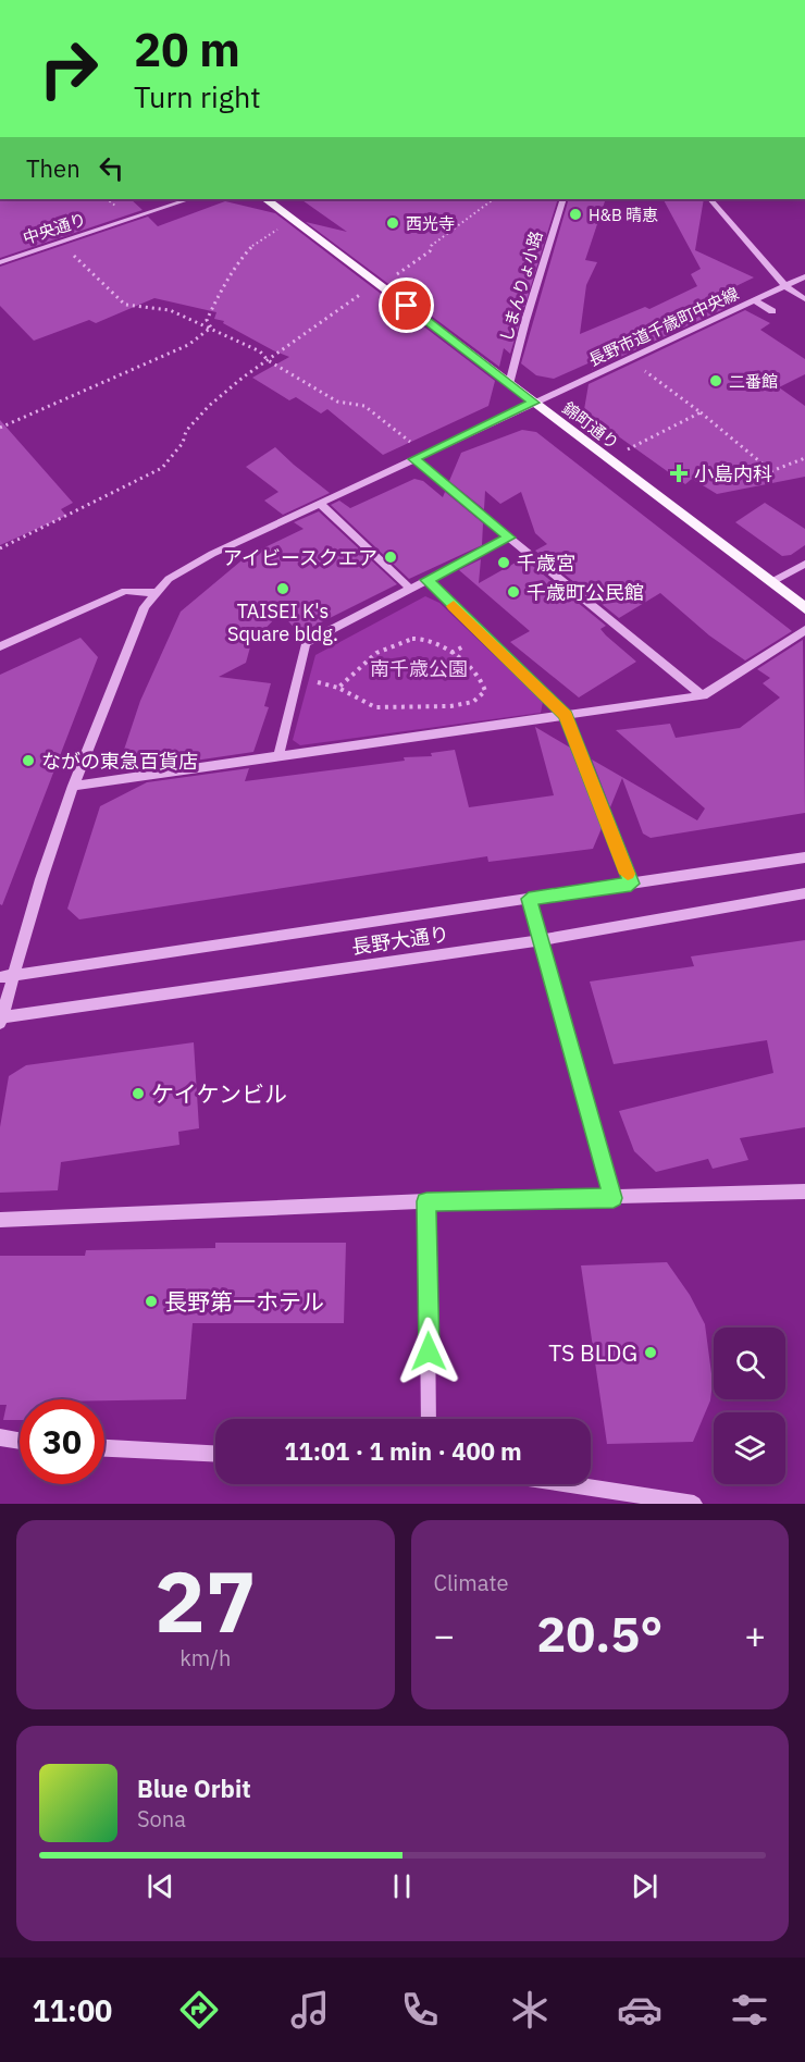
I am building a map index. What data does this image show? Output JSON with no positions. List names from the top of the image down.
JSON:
{
  "streets": {
    "main road": ["錦町通り"],
    "street": [
      "中央通り",
      "しまんりょ小路",
      "長野市道千歳町中央線",
      "長野大通り"
    ]
  },
  "crossings": [
    ["しまんりょ小路", "錦町通り"],
    ["長野市道千歳町中央線", "錦町通り"],
    ["長野市道千歳町中央線", "長野大通り"]
  ],
  "parks": ["南千歳公園"],
  "places": {
    "other": [
      "H&B 晴恵",
      "西光寺",
      "二番館",
      "アイビースクエア",
      "千歳宮",
      "TAISEI K's Square bldg.",
      "千歳町公民館",
      "ながの東急百貨店",
      "ケイケンビル",
      "長野第一ホテル",
      "TS BLDG"
    ],
    "health": ["小島内科"]
  },
  "page": {
    "turn": ["20 m", "Turn right"],
    "then": "Then",
    "limit": "30",
    "trip": "11:01 · 1 min · 400 m",
    "tile": [
      ["27", "km/h"],
      "Climate"
    ],
    "heat": ["−", "20.5°", "+"],
    "song": ["Blue Orbit", "Sona"],
    "tabs": "11:00"
  }
}
